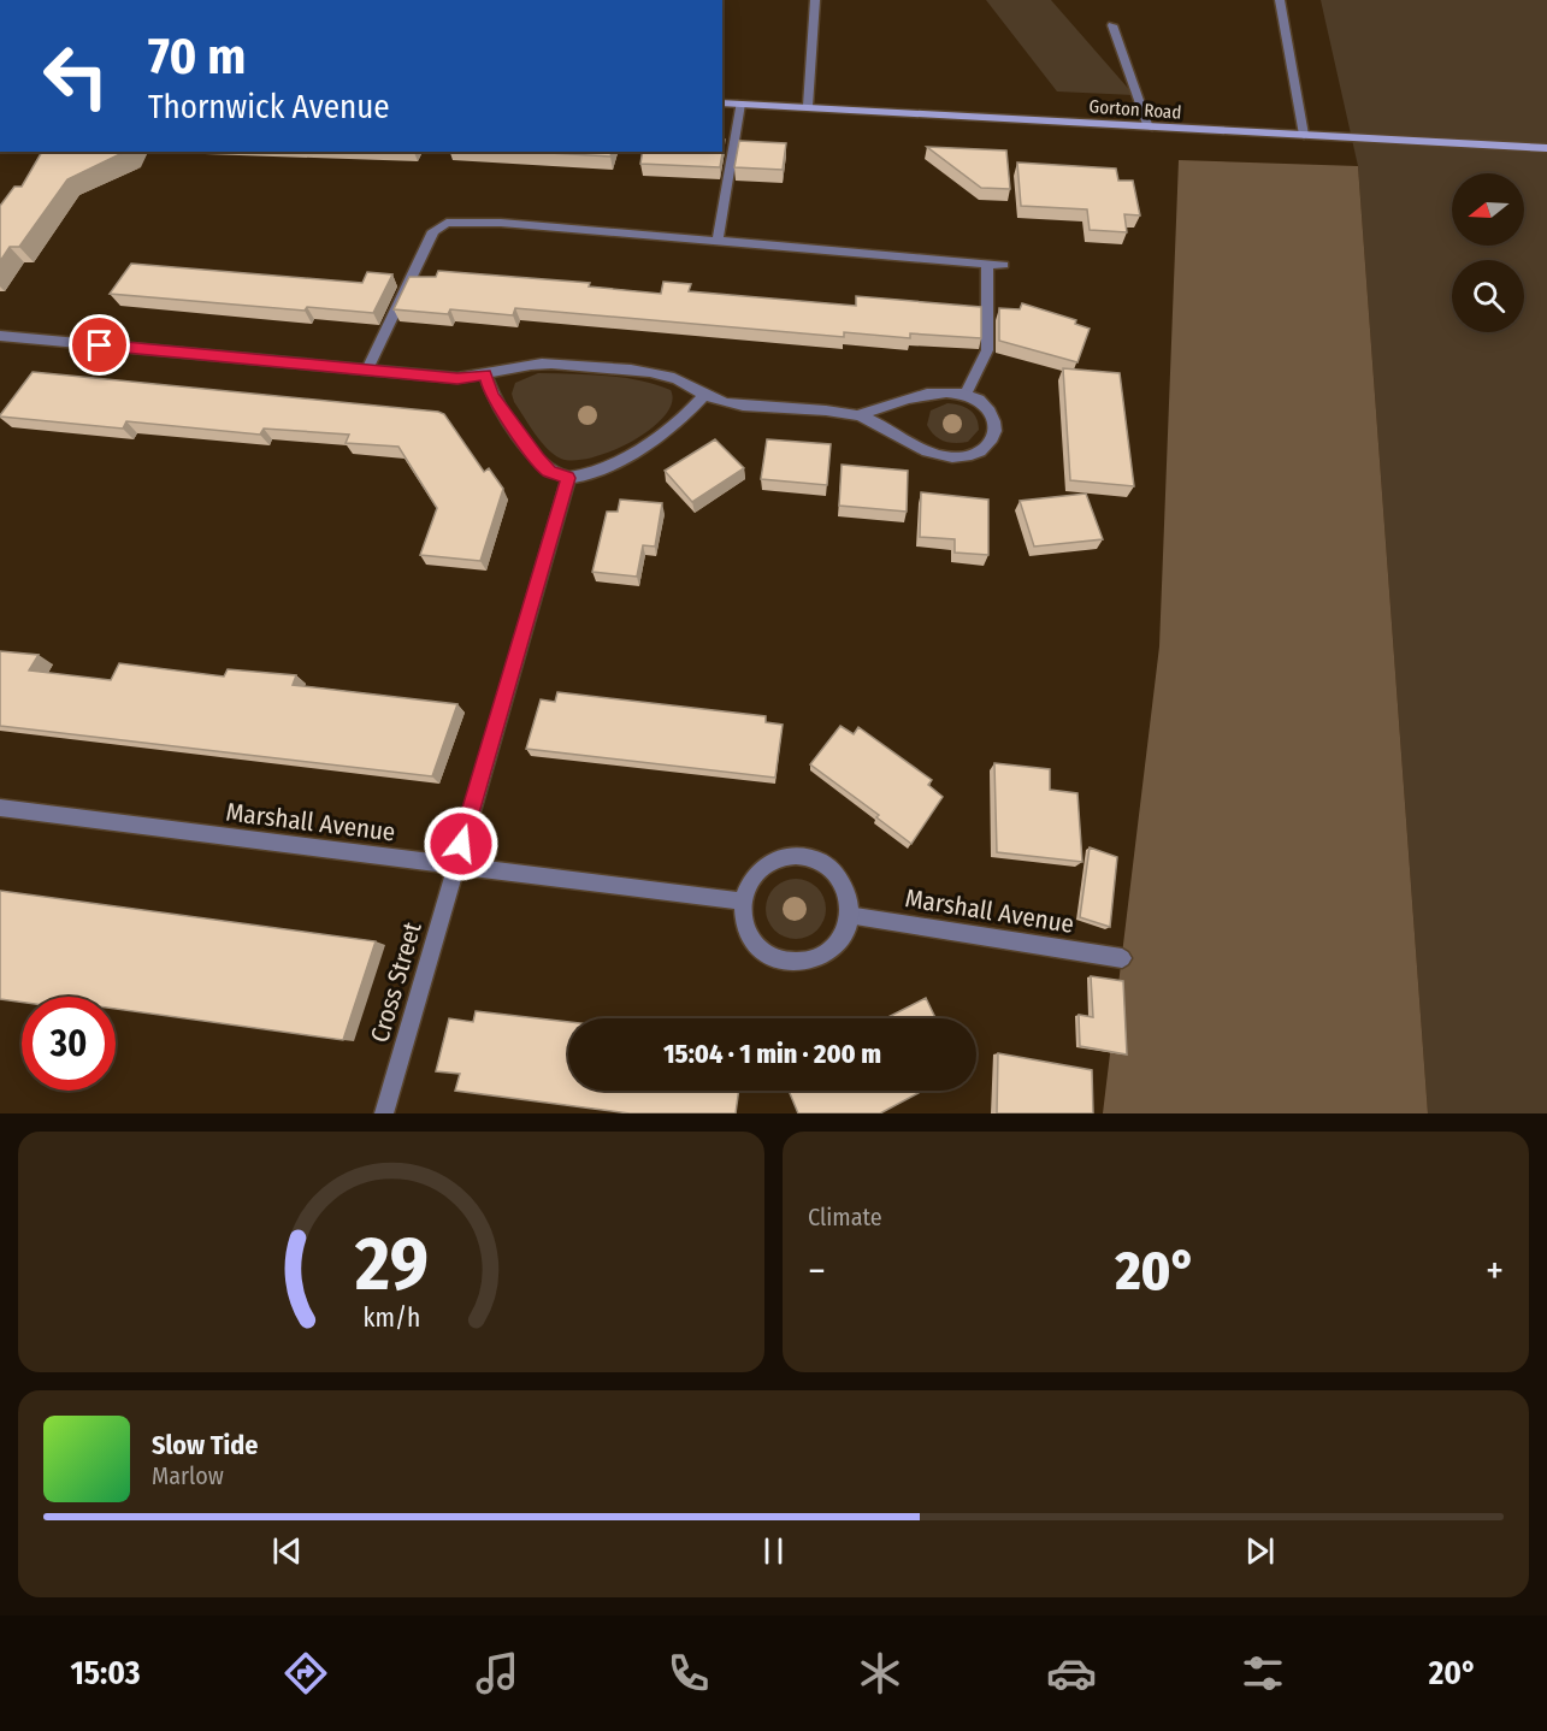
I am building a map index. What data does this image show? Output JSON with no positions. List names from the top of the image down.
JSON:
{
  "streets": {
    "main road": ["Gorton Road"],
    "street": ["Marshall Avenue", "Cross Street"]
  },
  "crossings": [
    ["Marshall Avenue", "Cross Street"]
  ],
  "north": "left",
  "page": {
    "turn": ["70 m", "Thornwick Avenue"],
    "limit": "30",
    "trip": "15:04 · 1 min · 200 m",
    "tile": "Climate",
    "heat": ["−", "20°", "+"],
    "song": ["Slow Tide", "Marlow"],
    "tabs": ["15:03", "20°"],
    "gauge": ["29", "km/h"]
  }
}
